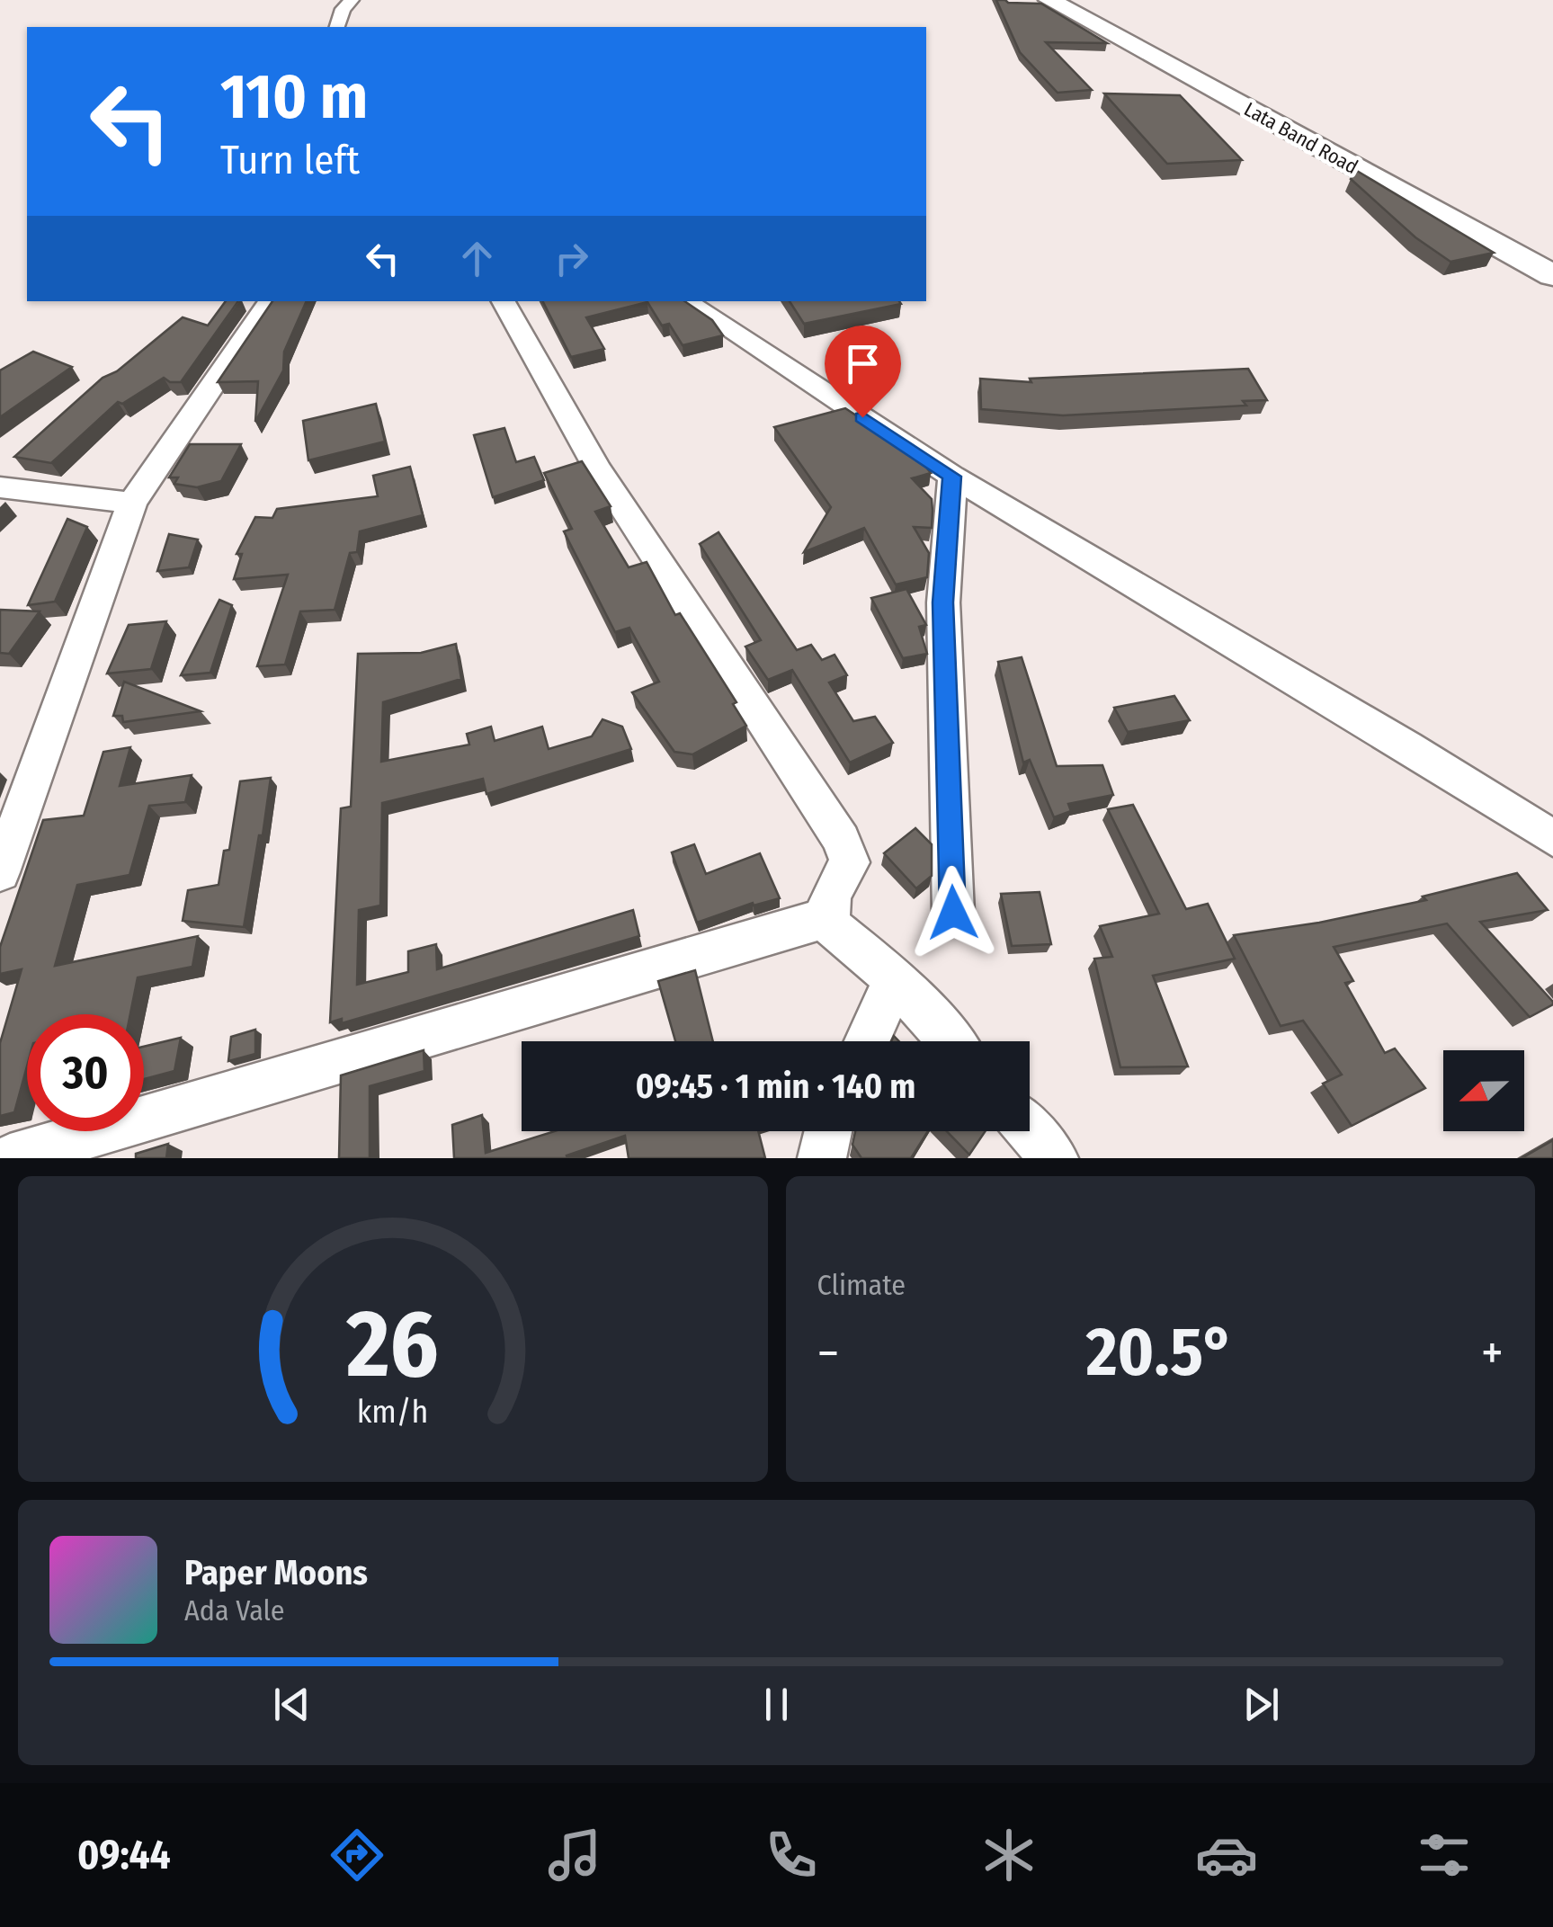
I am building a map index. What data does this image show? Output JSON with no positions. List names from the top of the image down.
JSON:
{
  "streets": {
    "main road": ["Lata Band Road"]
  },
  "north": "left",
  "page": {
    "turn": ["110 m", "Turn left"],
    "limit": "30",
    "trip": "09:45 · 1 min · 140 m",
    "tile": "Climate",
    "heat": ["−", "20.5°", "+"],
    "song": ["Paper Moons", "Ada Vale"],
    "tabs": "09:44",
    "gauge": ["26", "km/h"]
  }
}
